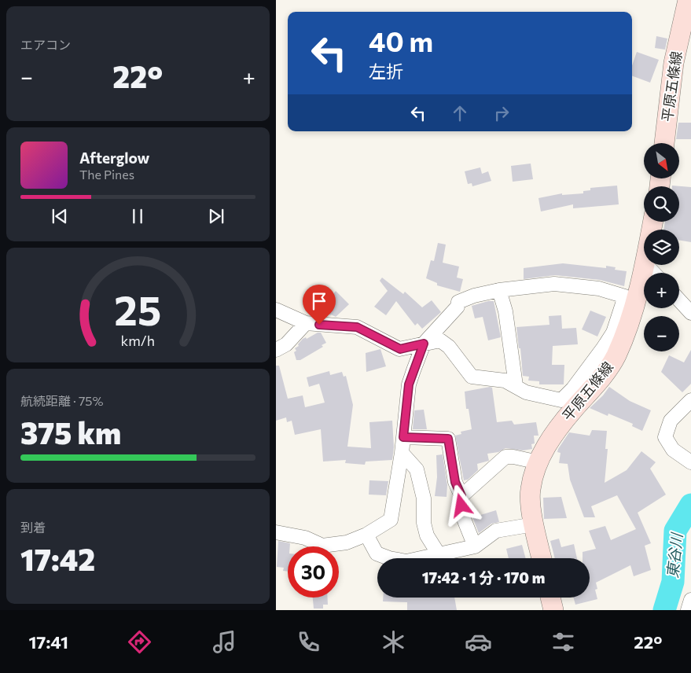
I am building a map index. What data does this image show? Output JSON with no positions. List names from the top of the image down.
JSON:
{
  "streets": {
    "main road": ["平原五條線"]
  },
  "water": ["東谷川"],
  "north": "bottom right",
  "page": {
    "tile": [
      "エアコン",
      ["航続距離 · 75%", "375 km"],
      ["到着", "17:42"]
    ],
    "turn": ["40 m", "左折"],
    "heat": ["−", "22°", "+"],
    "song": ["Afterglow", "The Pines"],
    "map_buttons": ["+", "−"],
    "limit": "30",
    "trip": "17:42 · 1 分 · 170 m",
    "tabs": ["17:41", "22°"],
    "gauge": ["25", "km/h"]
  }
}
